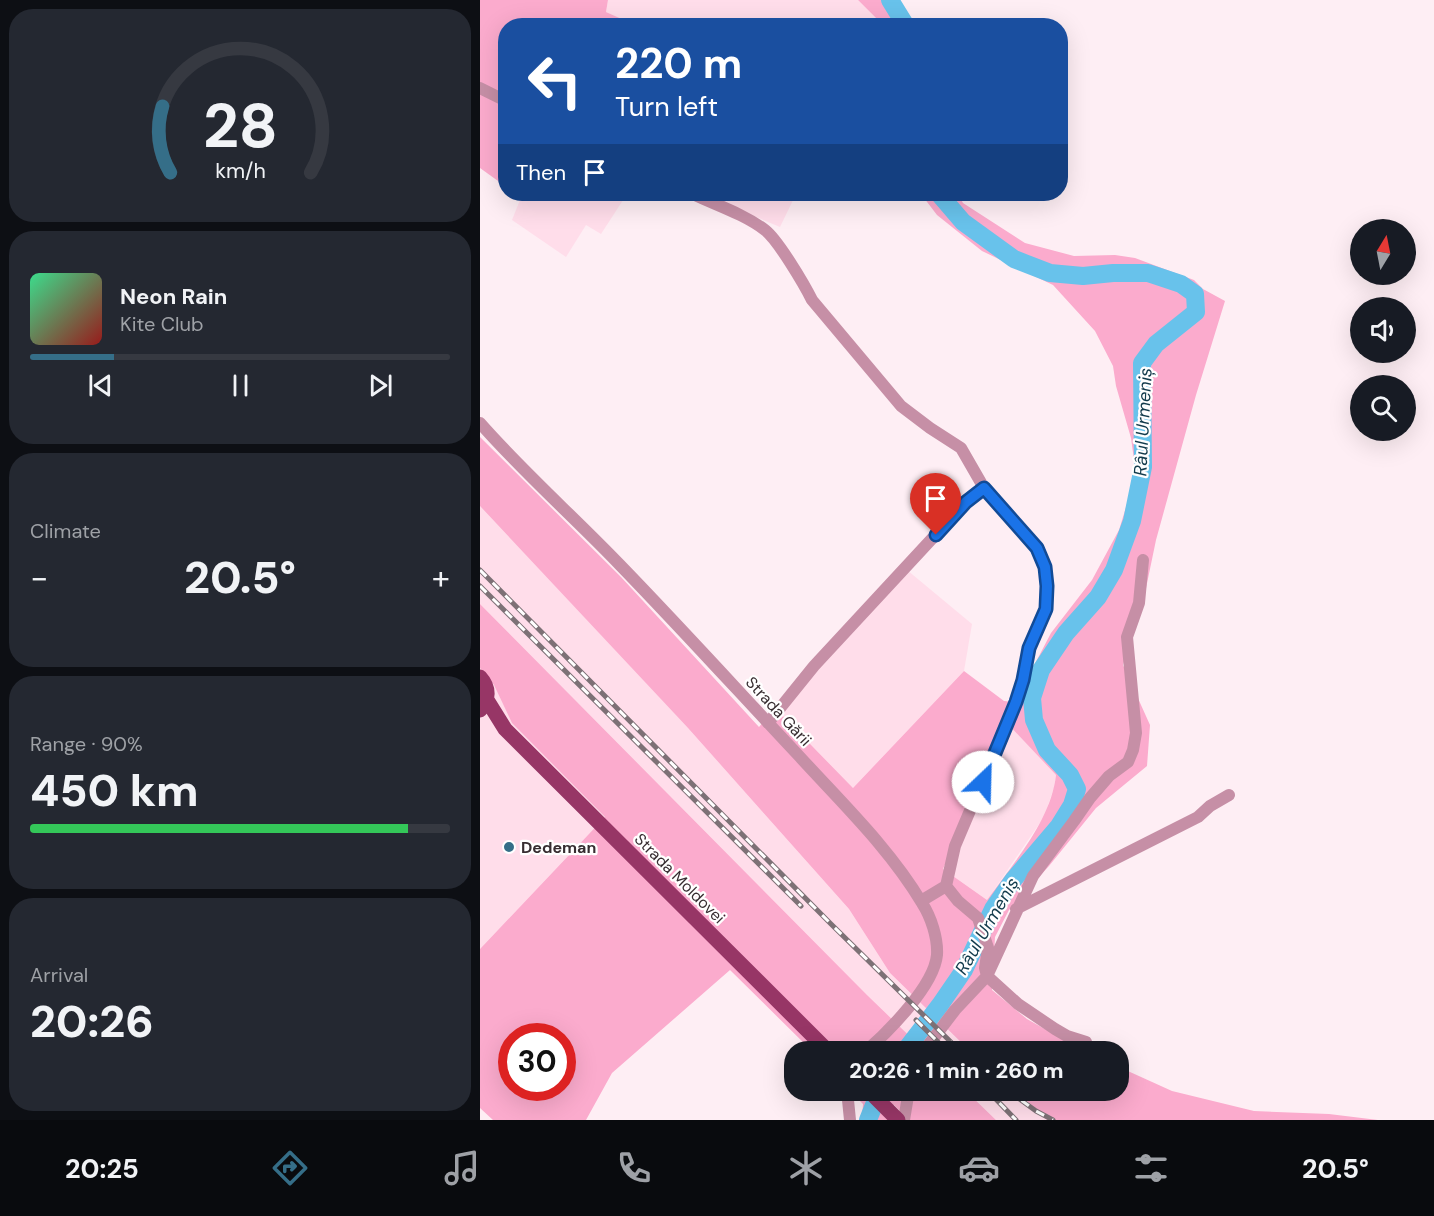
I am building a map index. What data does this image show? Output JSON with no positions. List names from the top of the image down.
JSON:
{
  "streets": {
    "main road": ["Strada Moldovei"],
    "street": ["Strada Gării"]
  },
  "water": ["Râul Urmeniș"],
  "places": ["Dedeman"],
  "north": "top",
  "page": {
    "turn": ["220 m", "Turn left"],
    "then": "Then",
    "song": ["Neon Rain", "Kite Club"],
    "tile": [
      "Climate",
      ["Range · 90%", "450 km"],
      ["Arrival", "20:26"]
    ],
    "heat": ["−", "20.5°", "+"],
    "limit": "30",
    "trip": "20:26 · 1 min · 260 m",
    "tabs": ["20:25", "20.5°"],
    "gauge": ["28", "km/h"]
  }
}
